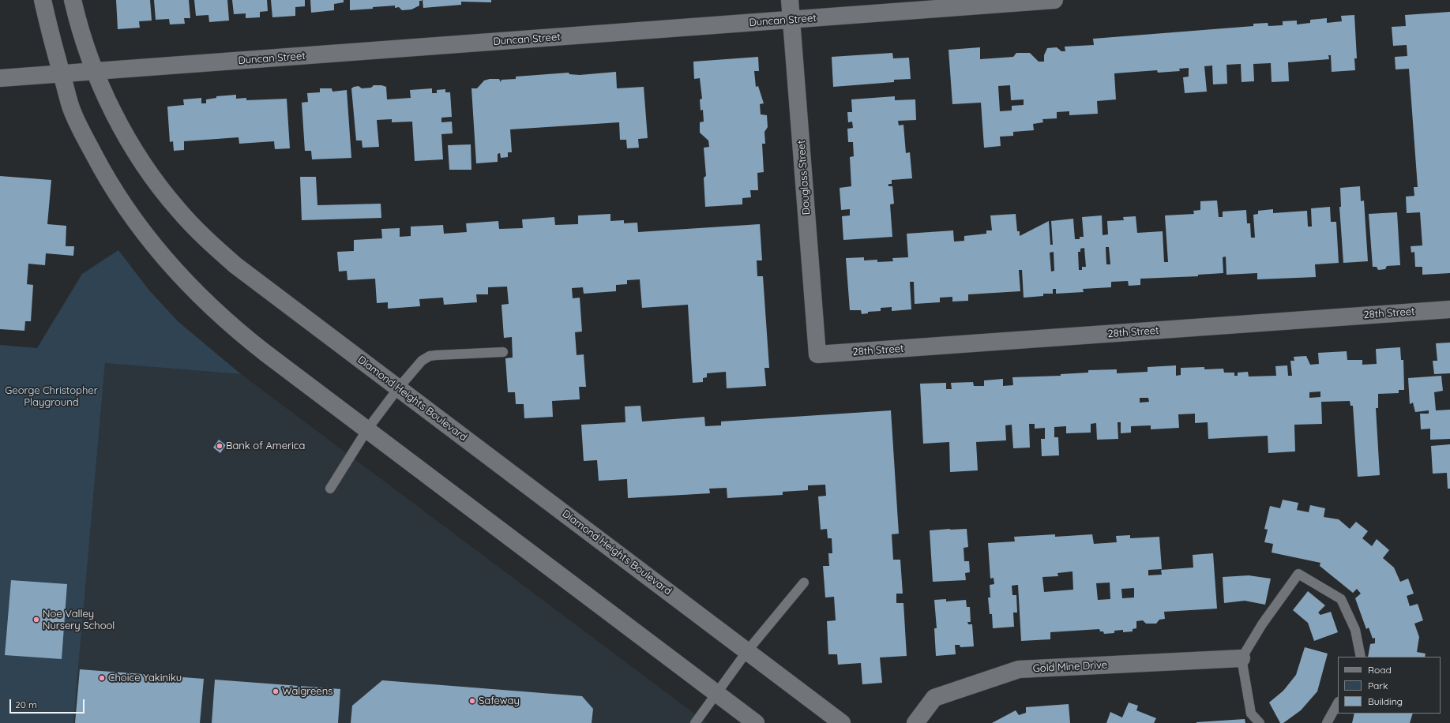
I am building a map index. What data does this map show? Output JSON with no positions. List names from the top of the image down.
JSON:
{
  "streets": {
    "street": [
      "Duncan Street",
      "Douglass Street",
      "28th Street",
      "Diamond Heights Boulevard",
      "Gold Mine Drive"
    ]
  },
  "crossings": [
    ["Duncan Street", "Douglass Street"],
    ["Duncan Street", "Diamond Heights Boulevard"],
    ["Douglass Street", "28th Street"]
  ],
  "parks": ["George Christopher Playground"],
  "places": [
    "Bank of America",
    "Noe Valley Nursery School",
    "Choice Yakiniku",
    "Walgreens",
    "Safeway"
  ],
  "legend": ["Road", "Park", "Building"],
  "scale_bar": "20 m"
}
